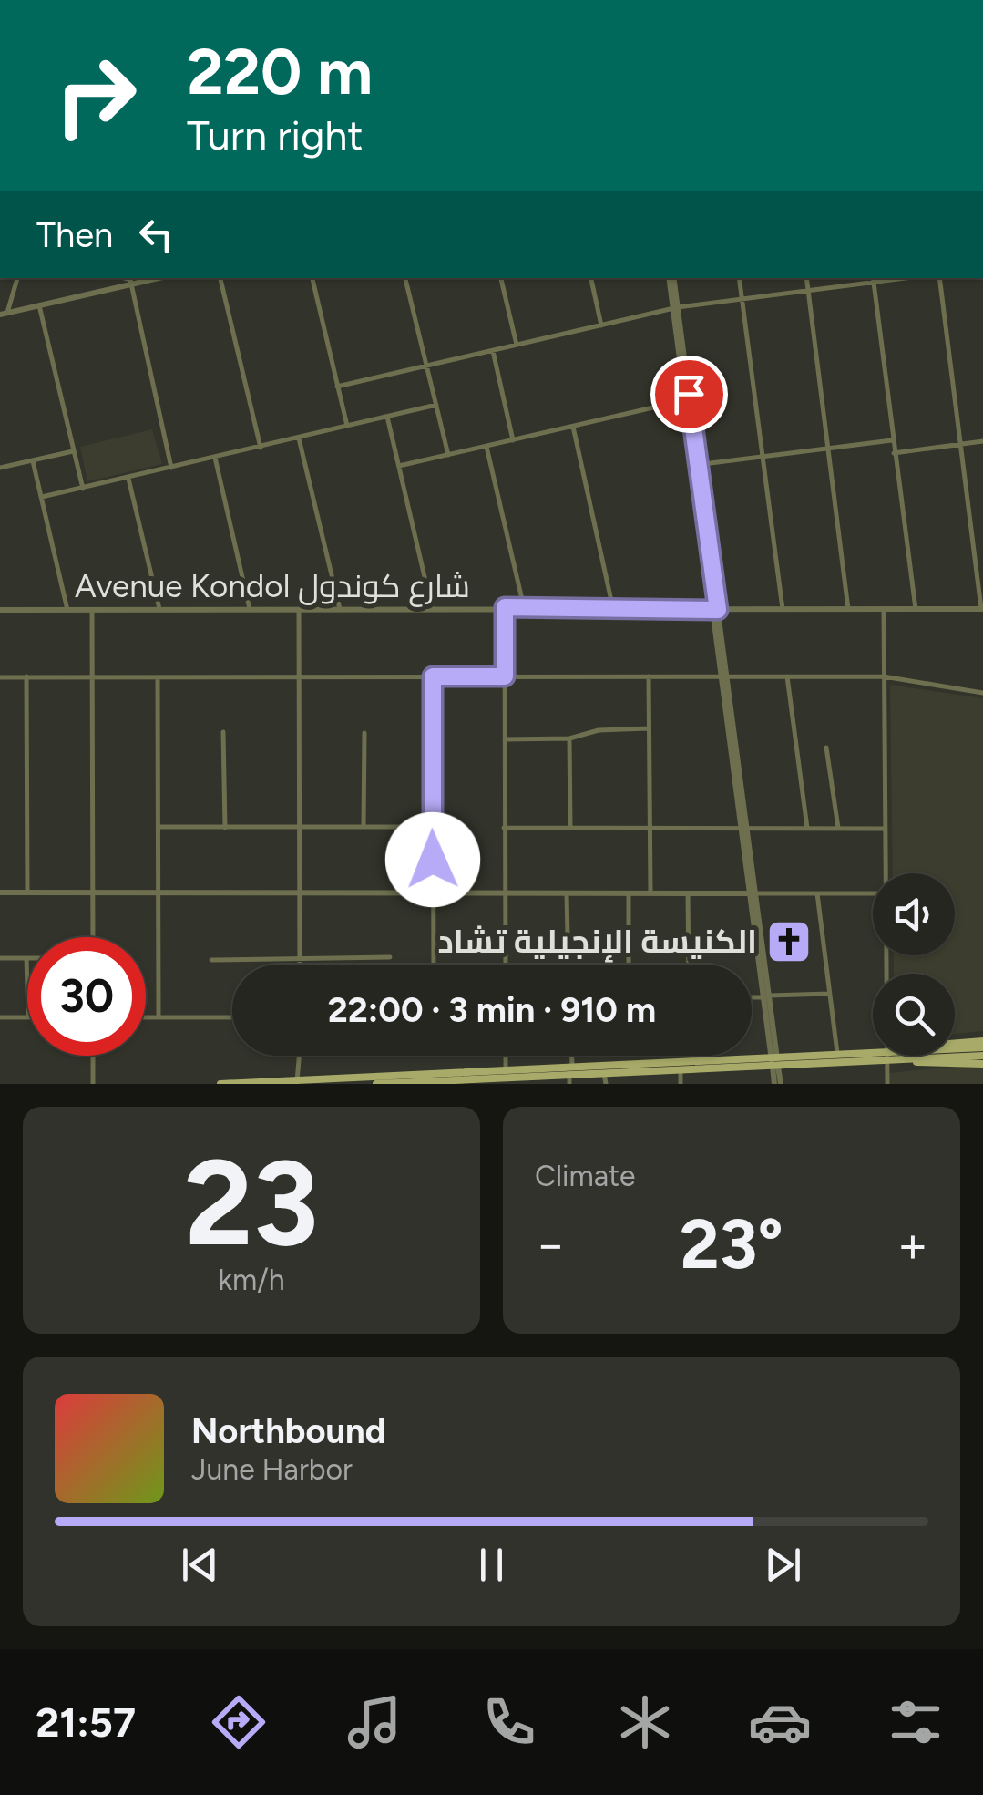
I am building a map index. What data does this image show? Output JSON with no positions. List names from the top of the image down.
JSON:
{
  "streets": {
    "street": ["Avenue Kondol شارع كوندول"]
  },
  "places": {
    "church": ["الكنيسة الإنجيلية تشاد"]
  },
  "page": {
    "turn": ["220 m", "Turn right"],
    "then": "Then",
    "limit": "30",
    "trip": "22:00 · 3 min · 910 m",
    "tile": [
      ["23", "km/h"],
      "Climate"
    ],
    "heat": ["−", "23°", "+"],
    "song": ["Northbound", "June Harbor"],
    "tabs": "21:57"
  }
}
